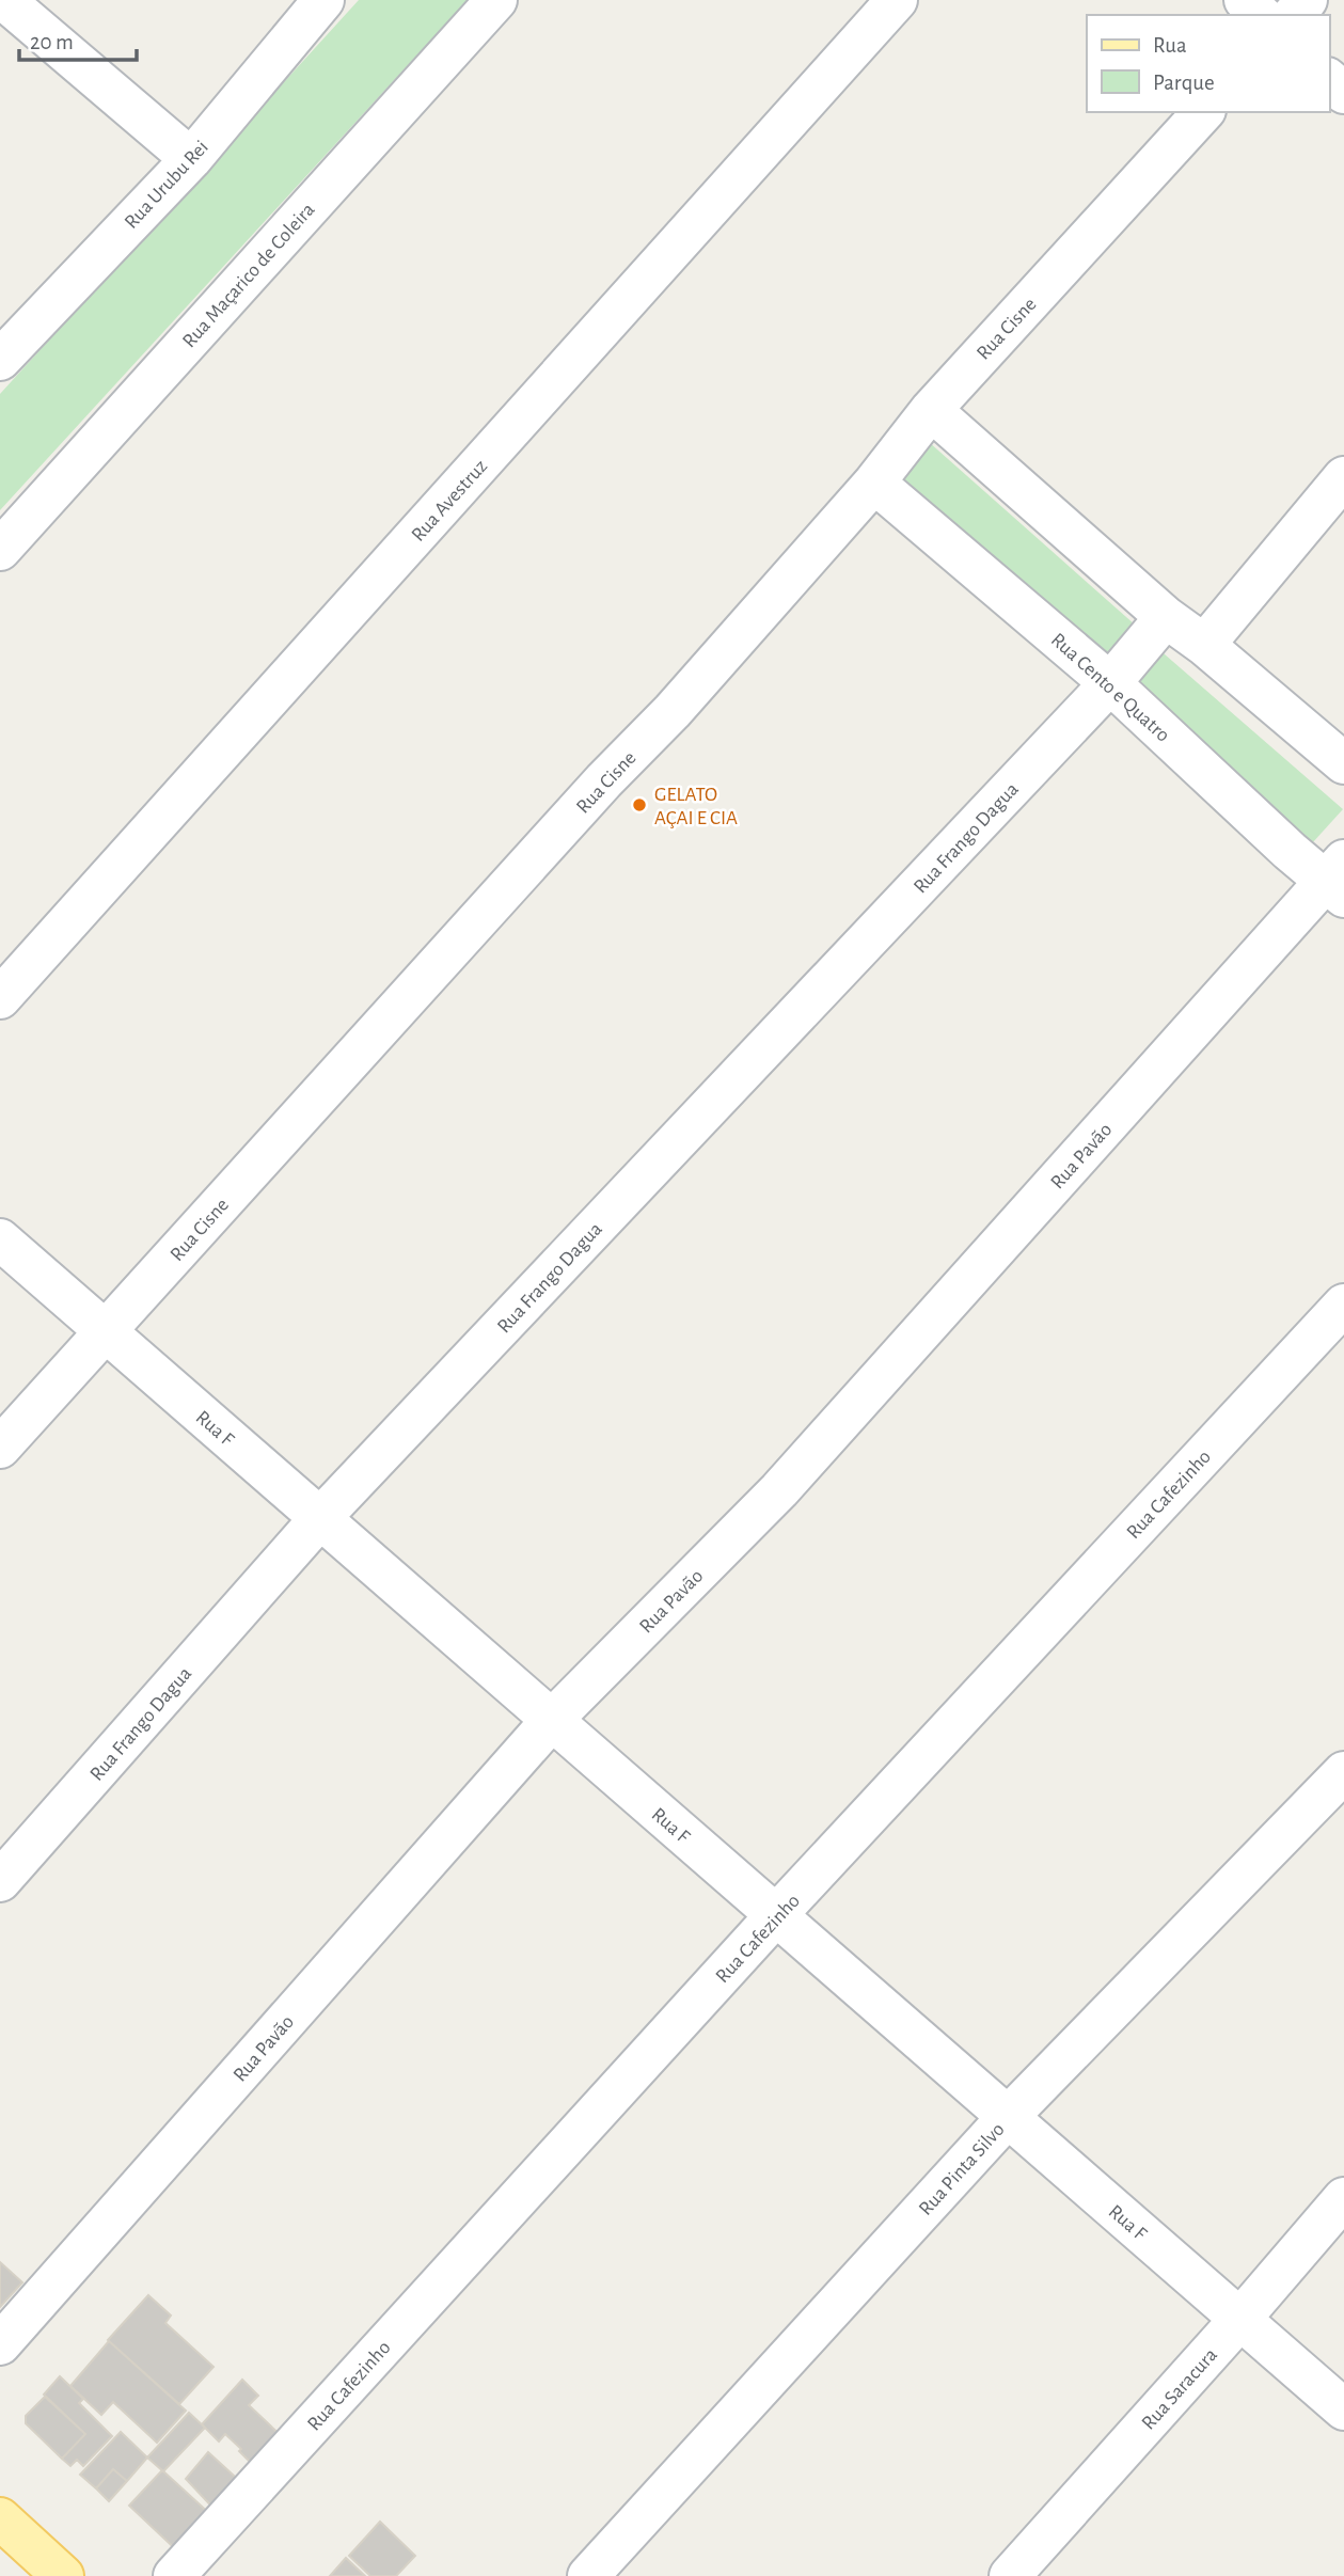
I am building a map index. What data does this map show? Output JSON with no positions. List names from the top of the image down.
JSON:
{
  "streets": {
    "street": [
      "Rua Urubu Rei",
      "Rua Maçarico de Coleira",
      "Rua Cisne",
      "Rua Avestruz",
      "Rua Cento e Quatro",
      "Rua Frango Dagua",
      "Rua Pavão",
      "Rua F",
      "Rua Cafezinho",
      "Rua Pinta Silvo",
      "Rua Saracura"
    ]
  },
  "crossings": [
    ["Rua Cisne", "Rua Cento e Quatro"],
    ["Rua Cisne", "Rua F"],
    ["Rua Cento e Quatro", "Rua Frango Dagua"],
    ["Rua Cento e Quatro", "Rua Pavão"],
    ["Rua Frango Dagua", "Rua F"],
    ["Rua Pavão", "Rua F"],
    ["Rua F", "Rua Cafezinho"],
    ["Rua F", "Rua Pinta Silvo"],
    ["Rua F", "Rua Saracura"]
  ],
  "places": ["GELATO AÇAI E CIA"],
  "legend": ["Rua", "Parque"],
  "scale_bar": "20 m"
}
